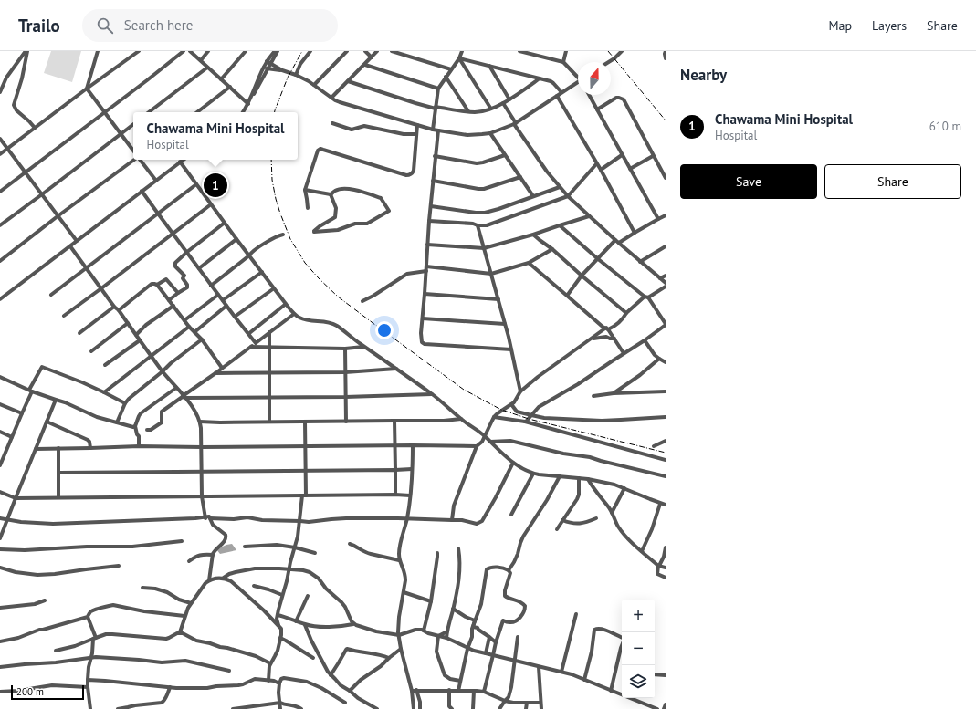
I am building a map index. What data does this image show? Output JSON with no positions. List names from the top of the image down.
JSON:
{
  "scale_bar": "200 m",
  "north": "top",
  "page": {
    "header": "Trailo",
    "search": "Search here",
    "nav": ["Map", "Layers", "Share"],
    "heading": "Nearby",
    "list": [
      {
        "mark": "1",
        "name": "Chawama Mini Hospital",
        "note": "Hospital",
        "value": "610 m"
      }
    ],
    "popup": ["Chawama Mini Hospital", "Hospital"],
    "buttons": ["Save", "Share"],
    "pins": "1",
    "map_buttons": ["+", "−"],
    "scale": "200 m"
  }
}
